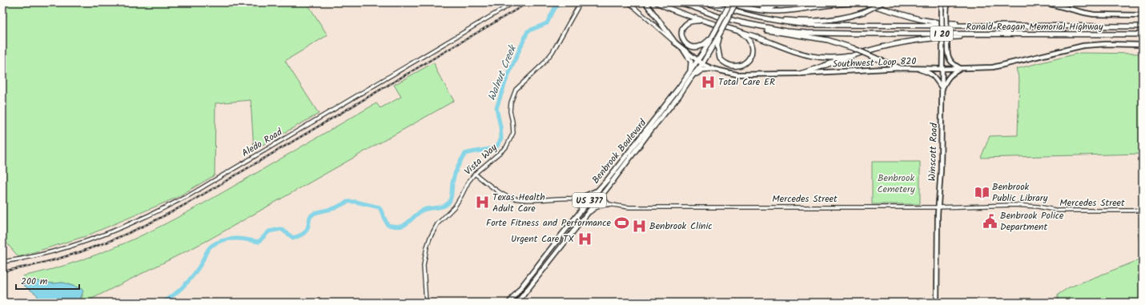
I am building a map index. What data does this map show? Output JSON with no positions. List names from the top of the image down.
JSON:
{
  "streets": {
    "highway": [
      "Ronald Reagan Memorial Highway",
      "I 20",
      "Benbrook Boulevard",
      "US 377"
    ],
    "main road": ["Southwest Loop 820", "Winscott Road"],
    "street": ["Aledo Road", "Vista Way", "Mercedes Street"]
  },
  "crossings": [
    ["Southwest Loop 820", "Benbrook Boulevard"],
    ["Southwest Loop 820", "Winscott Road"],
    ["Benbrook Boulevard", "Mercedes Street"],
    ["Winscott Road", "Mercedes Street"],
    ["Vista Way", "Mercedes Street"]
  ],
  "water": ["Walnut Creek"],
  "parks": ["Benbrook Cemetery"],
  "places": {
    "hospital": [
      "Total Care ER",
      "Texas Health Adult Care",
      "Benbrook Clinic",
      "Urgent Care TX"
    ],
    "library": ["Benbrook Public Library"],
    "public building": ["Benbrook Police Department"],
    "sports": ["Forte Fitness and Performance"]
  },
  "scale_bar": "200 m"
}
